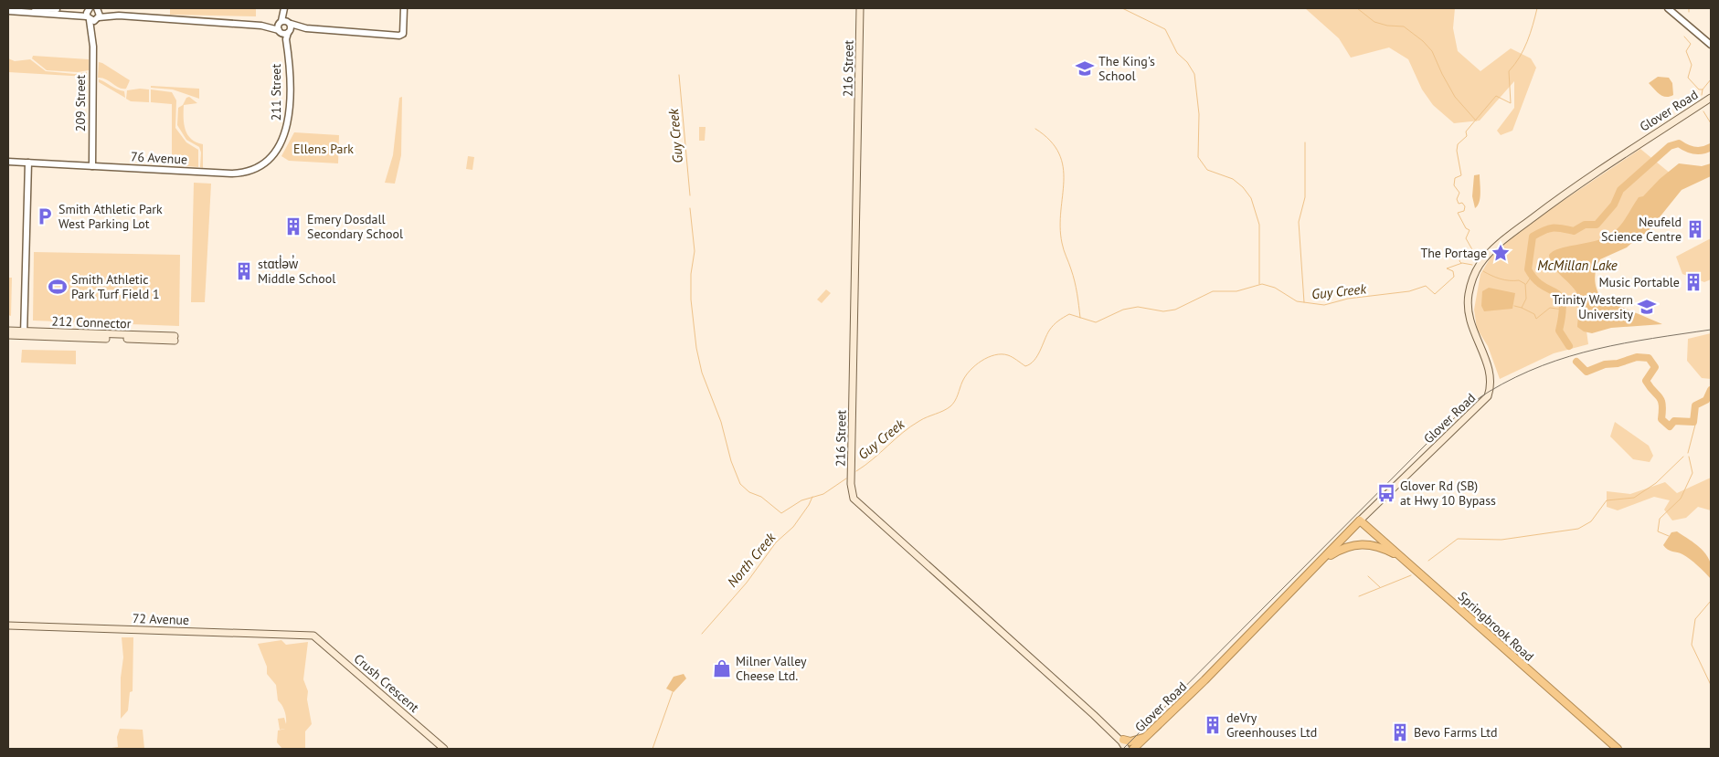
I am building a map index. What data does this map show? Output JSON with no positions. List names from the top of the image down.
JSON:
{
  "streets": {
    "highway": ["Glover Road", "Springbrook Road"],
    "main road": [
      "216 Street",
      "212 Connector",
      "72 Avenue",
      "Crush Crescent"
    ],
    "street": ["211 Street", "209 Street", "76 Avenue"]
  },
  "crossings": [
    ["211 Street", "76 Avenue"],
    ["209 Street", "76 Avenue"],
    ["Glover Road", "Springbrook Road"],
    ["72 Avenue", "Crush Crescent"]
  ],
  "water": ["Guy Creek", "McMillan Lake", "North Creek"],
  "parks": ["Ellens Park"],
  "places": {
    "school or university": ["The King's School", "Trinity Western University"],
    "parking": ["Smith Athletic Park West Parking Lot"],
    "building": [
      "Emery Dosdall Secondary School",
      "Neufeld Science Centre",
      "stɑtl̓əw̓ Middle School",
      "Music Portable",
      "deVry Greenhouses Ltd",
      "Bevo Farms Ltd"
    ],
    "place": ["The Portage"],
    "sports": ["Smith Athletic Park Turf Field 1"],
    "bus stop": ["Glover Rd (SB) at Hwy 10 Bypass"],
    "shop": ["Milner Valley Cheese Ltd."]
  }
}
